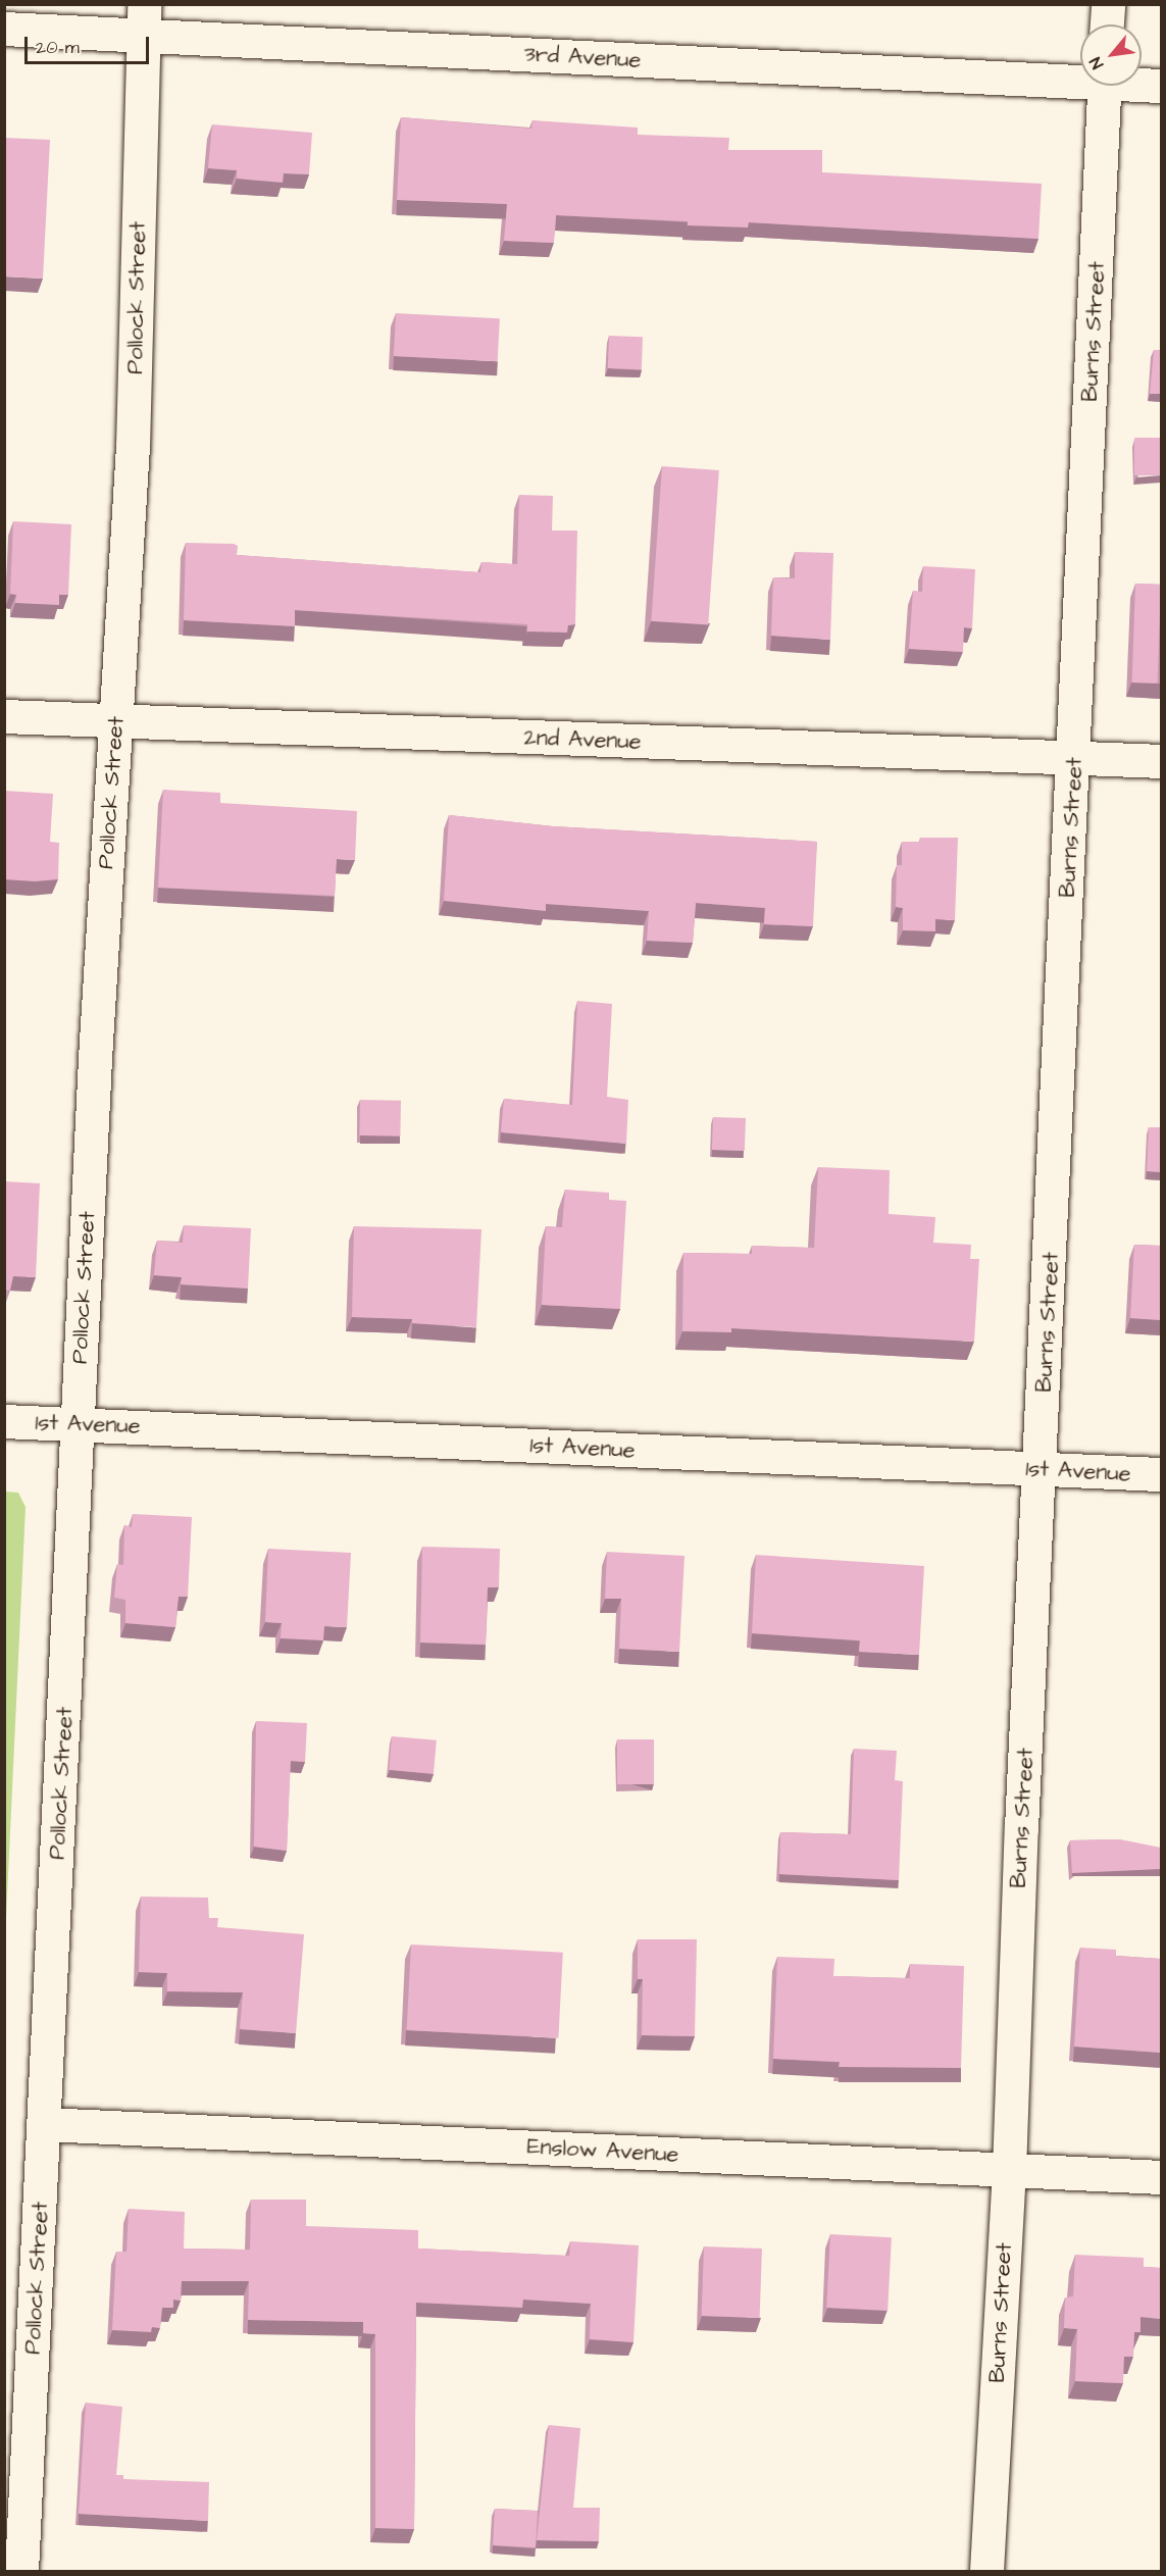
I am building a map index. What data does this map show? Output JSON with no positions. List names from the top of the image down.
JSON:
{
  "streets": {
    "street": [
      "3rd Avenue",
      "Pollock Street",
      "Burns Street",
      "2nd Avenue",
      "1st Avenue",
      "Enslow Avenue"
    ]
  },
  "crossings": [
    ["3rd Avenue", "Pollock Street"],
    ["Pollock Street", "2nd Avenue"],
    ["Pollock Street", "1st Avenue"],
    ["Pollock Street", "Enslow Avenue"],
    ["Burns Street", "2nd Avenue"],
    ["Burns Street", "1st Avenue"],
    ["Burns Street", "Enslow Avenue"]
  ],
  "scale_bar": "20 m",
  "north": "bottom left"
}
